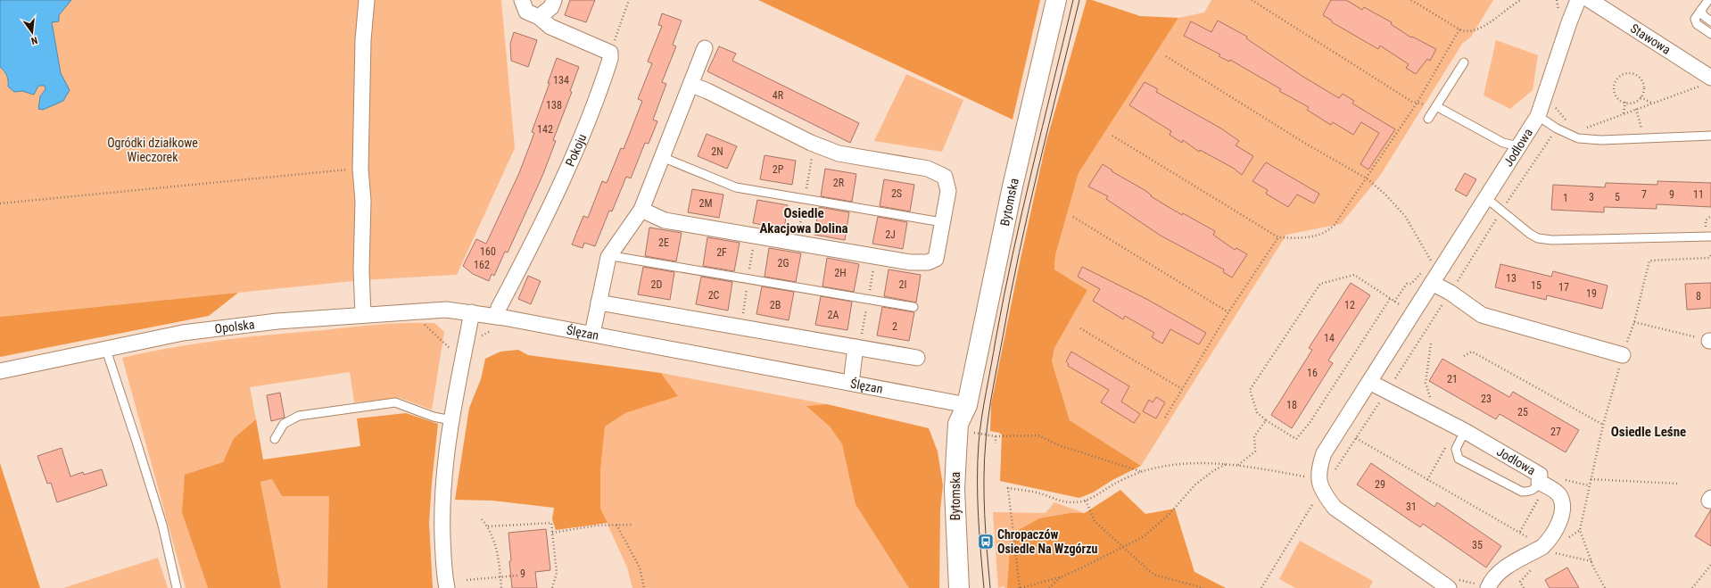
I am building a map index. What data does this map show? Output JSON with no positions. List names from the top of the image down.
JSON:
{
  "streets": {
    "main road": ["Bytomska"],
    "street": [
      "Stawowa",
      "Jodłowa",
      "Pokoju",
      "Opolska",
      "Ślęzan"
    ]
  },
  "crossings": [
    ["Pokoju", "Ślęzan"],
    ["Bytomska", "Ślęzan"],
    ["Opolska", "Ślęzan"]
  ],
  "districts": ["Osiedle Akacjowa Dolina", "Osiedle Leśne"],
  "parks": ["Ogródki działkowe Wieczorek"],
  "places": {
    "bus stop": ["Chropaczów Osiedle Na Wzgórzu"]
  },
  "house_numbers": [
    "134",
    "4R",
    "138",
    "142",
    "2N",
    "2P",
    "2R",
    "2S",
    "7",
    "9",
    "11",
    "3",
    "5",
    "1",
    "2M",
    "2J",
    "2E",
    "160",
    "2F",
    "2G",
    "162",
    "2H",
    "13",
    "2D",
    "2I",
    "15",
    "17",
    "19",
    "2C",
    "8",
    "2B",
    "12",
    "2A",
    "2",
    "14",
    "16",
    "21",
    "23",
    "18",
    "25",
    "27",
    "29",
    "31",
    "35",
    "9"
  ],
  "north": "bottom"
}
